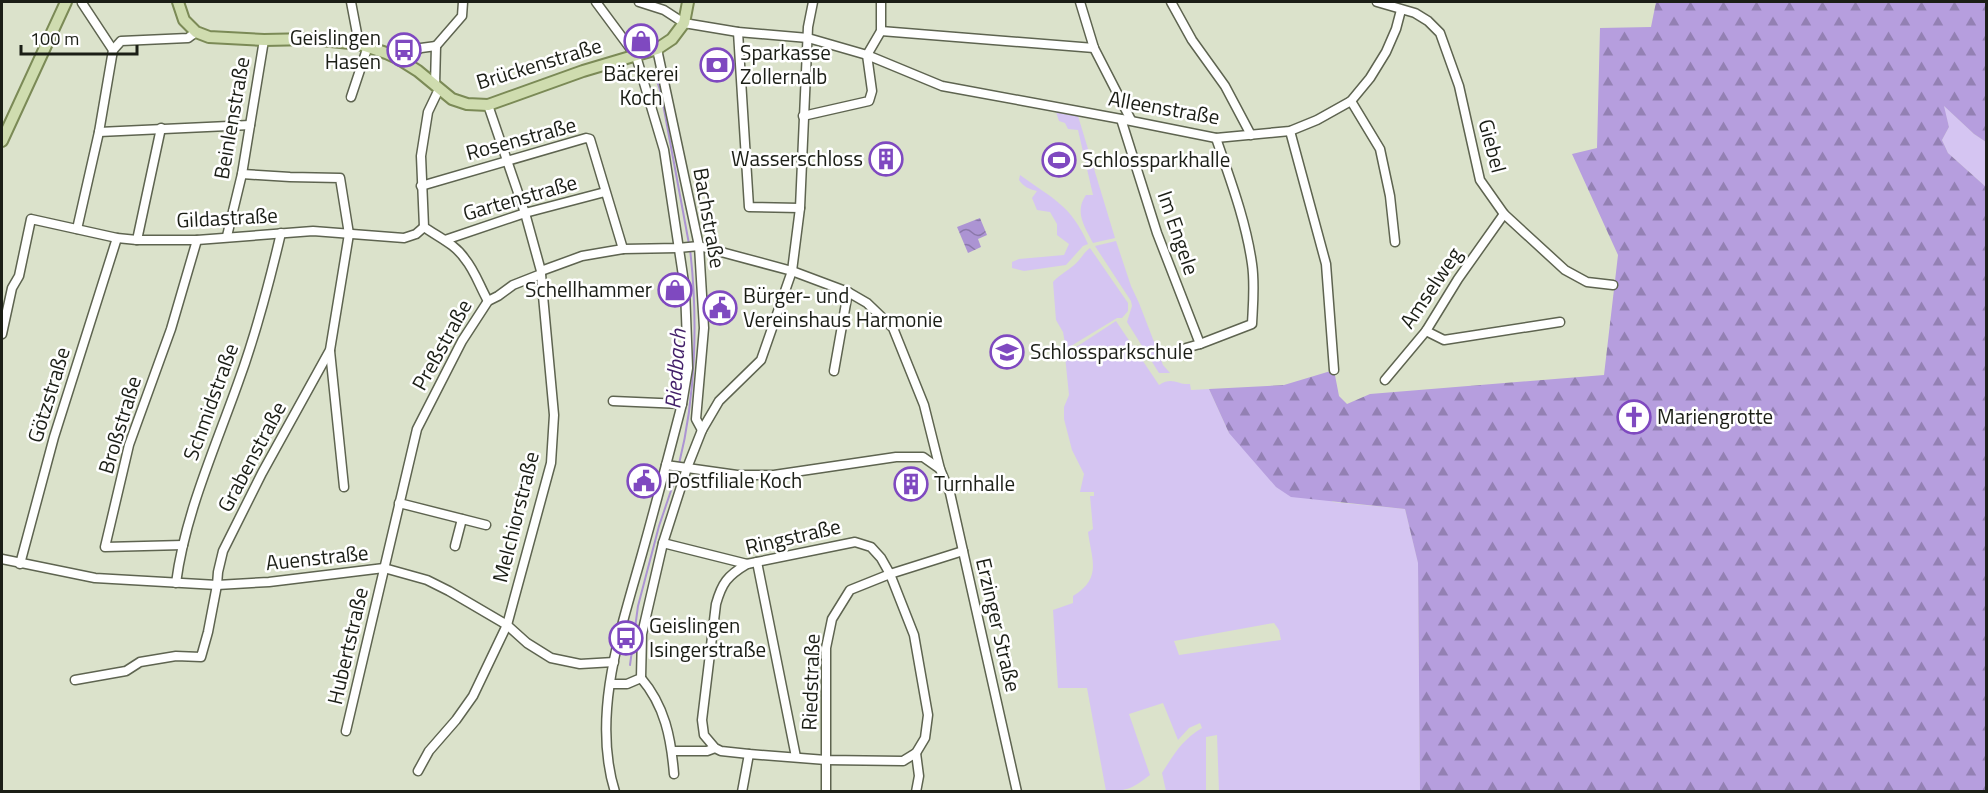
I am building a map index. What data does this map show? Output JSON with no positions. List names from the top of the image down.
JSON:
{
  "streets": {
    "main road": ["Brückenstraße"],
    "street": [
      "Alleenstraße",
      "Beinlenstraße",
      "Rosenstraße",
      "Giebel",
      "Gartenstraße",
      "Gildastraße",
      "Bachstraße",
      "Im Engele",
      "Amselweg",
      "Preßstraße",
      "Götzstraße",
      "Schmidstraße",
      "Broßstraße",
      "Grabenstraße",
      "Melchiorstraße",
      "Ringstraße",
      "Auenstraße",
      "Erzinger Straße",
      "Hubertstraße",
      "Riedstraße"
    ]
  },
  "crossings": [
    ["Brückenstraße", "Alleenstraße"],
    ["Brückenstraße", "Beinlenstraße"],
    ["Brückenstraße", "Bachstraße"],
    ["Brückenstraße", "Melchiorstraße"],
    ["Alleenstraße", "Giebel"],
    ["Alleenstraße", "Im Engele"],
    ["Beinlenstraße", "Gildastraße"],
    ["Beinlenstraße", "Grabenstraße"],
    ["Rosenstraße", "Gartenstraße"],
    ["Rosenstraße", "Preßstraße"],
    ["Rosenstraße", "Melchiorstraße"],
    ["Giebel", "Amselweg"],
    ["Gartenstraße", "Melchiorstraße"],
    ["Gildastraße", "Götzstraße"],
    ["Gildastraße", "Schmidstraße"],
    ["Gildastraße", "Broßstraße"],
    ["Gildastraße", "Grabenstraße"],
    ["Bachstraße", "Preßstraße"],
    ["Bachstraße", "Auenstraße"],
    ["Preßstraße", "Melchiorstraße"],
    ["Preßstraße", "Auenstraße"],
    ["Preßstraße", "Erzinger Straße"],
    ["Preßstraße", "Hubertstraße"],
    ["Götzstraße", "Auenstraße"],
    ["Schmidstraße", "Broßstraße"],
    ["Schmidstraße", "Auenstraße"],
    ["Grabenstraße", "Auenstraße"],
    ["Melchiorstraße", "Auenstraße"],
    ["Ringstraße", "Riedstraße"],
    ["Auenstraße", "Hubertstraße"],
    ["Erzinger Straße", "Riedstraße"]
  ],
  "water": ["Riedbach"],
  "places": {
    "shop": ["Bäckerei Koch", "Schellhammer"],
    "bus stop": ["Geislingen Hasen", "Geislingen Isingerstraße"],
    "bank": ["Sparkasse Zollernalb"],
    "building": ["Wasserschloss", "Turnhalle"],
    "sports": ["Schlossparkhalle"],
    "public building": ["Bürger- und Vereinshaus Harmonie", "Postfiliale Koch"],
    "school or university": ["Schlossparkschule"],
    "church": ["Mariengrotte"]
  },
  "scale_bar": "100 m"
}
